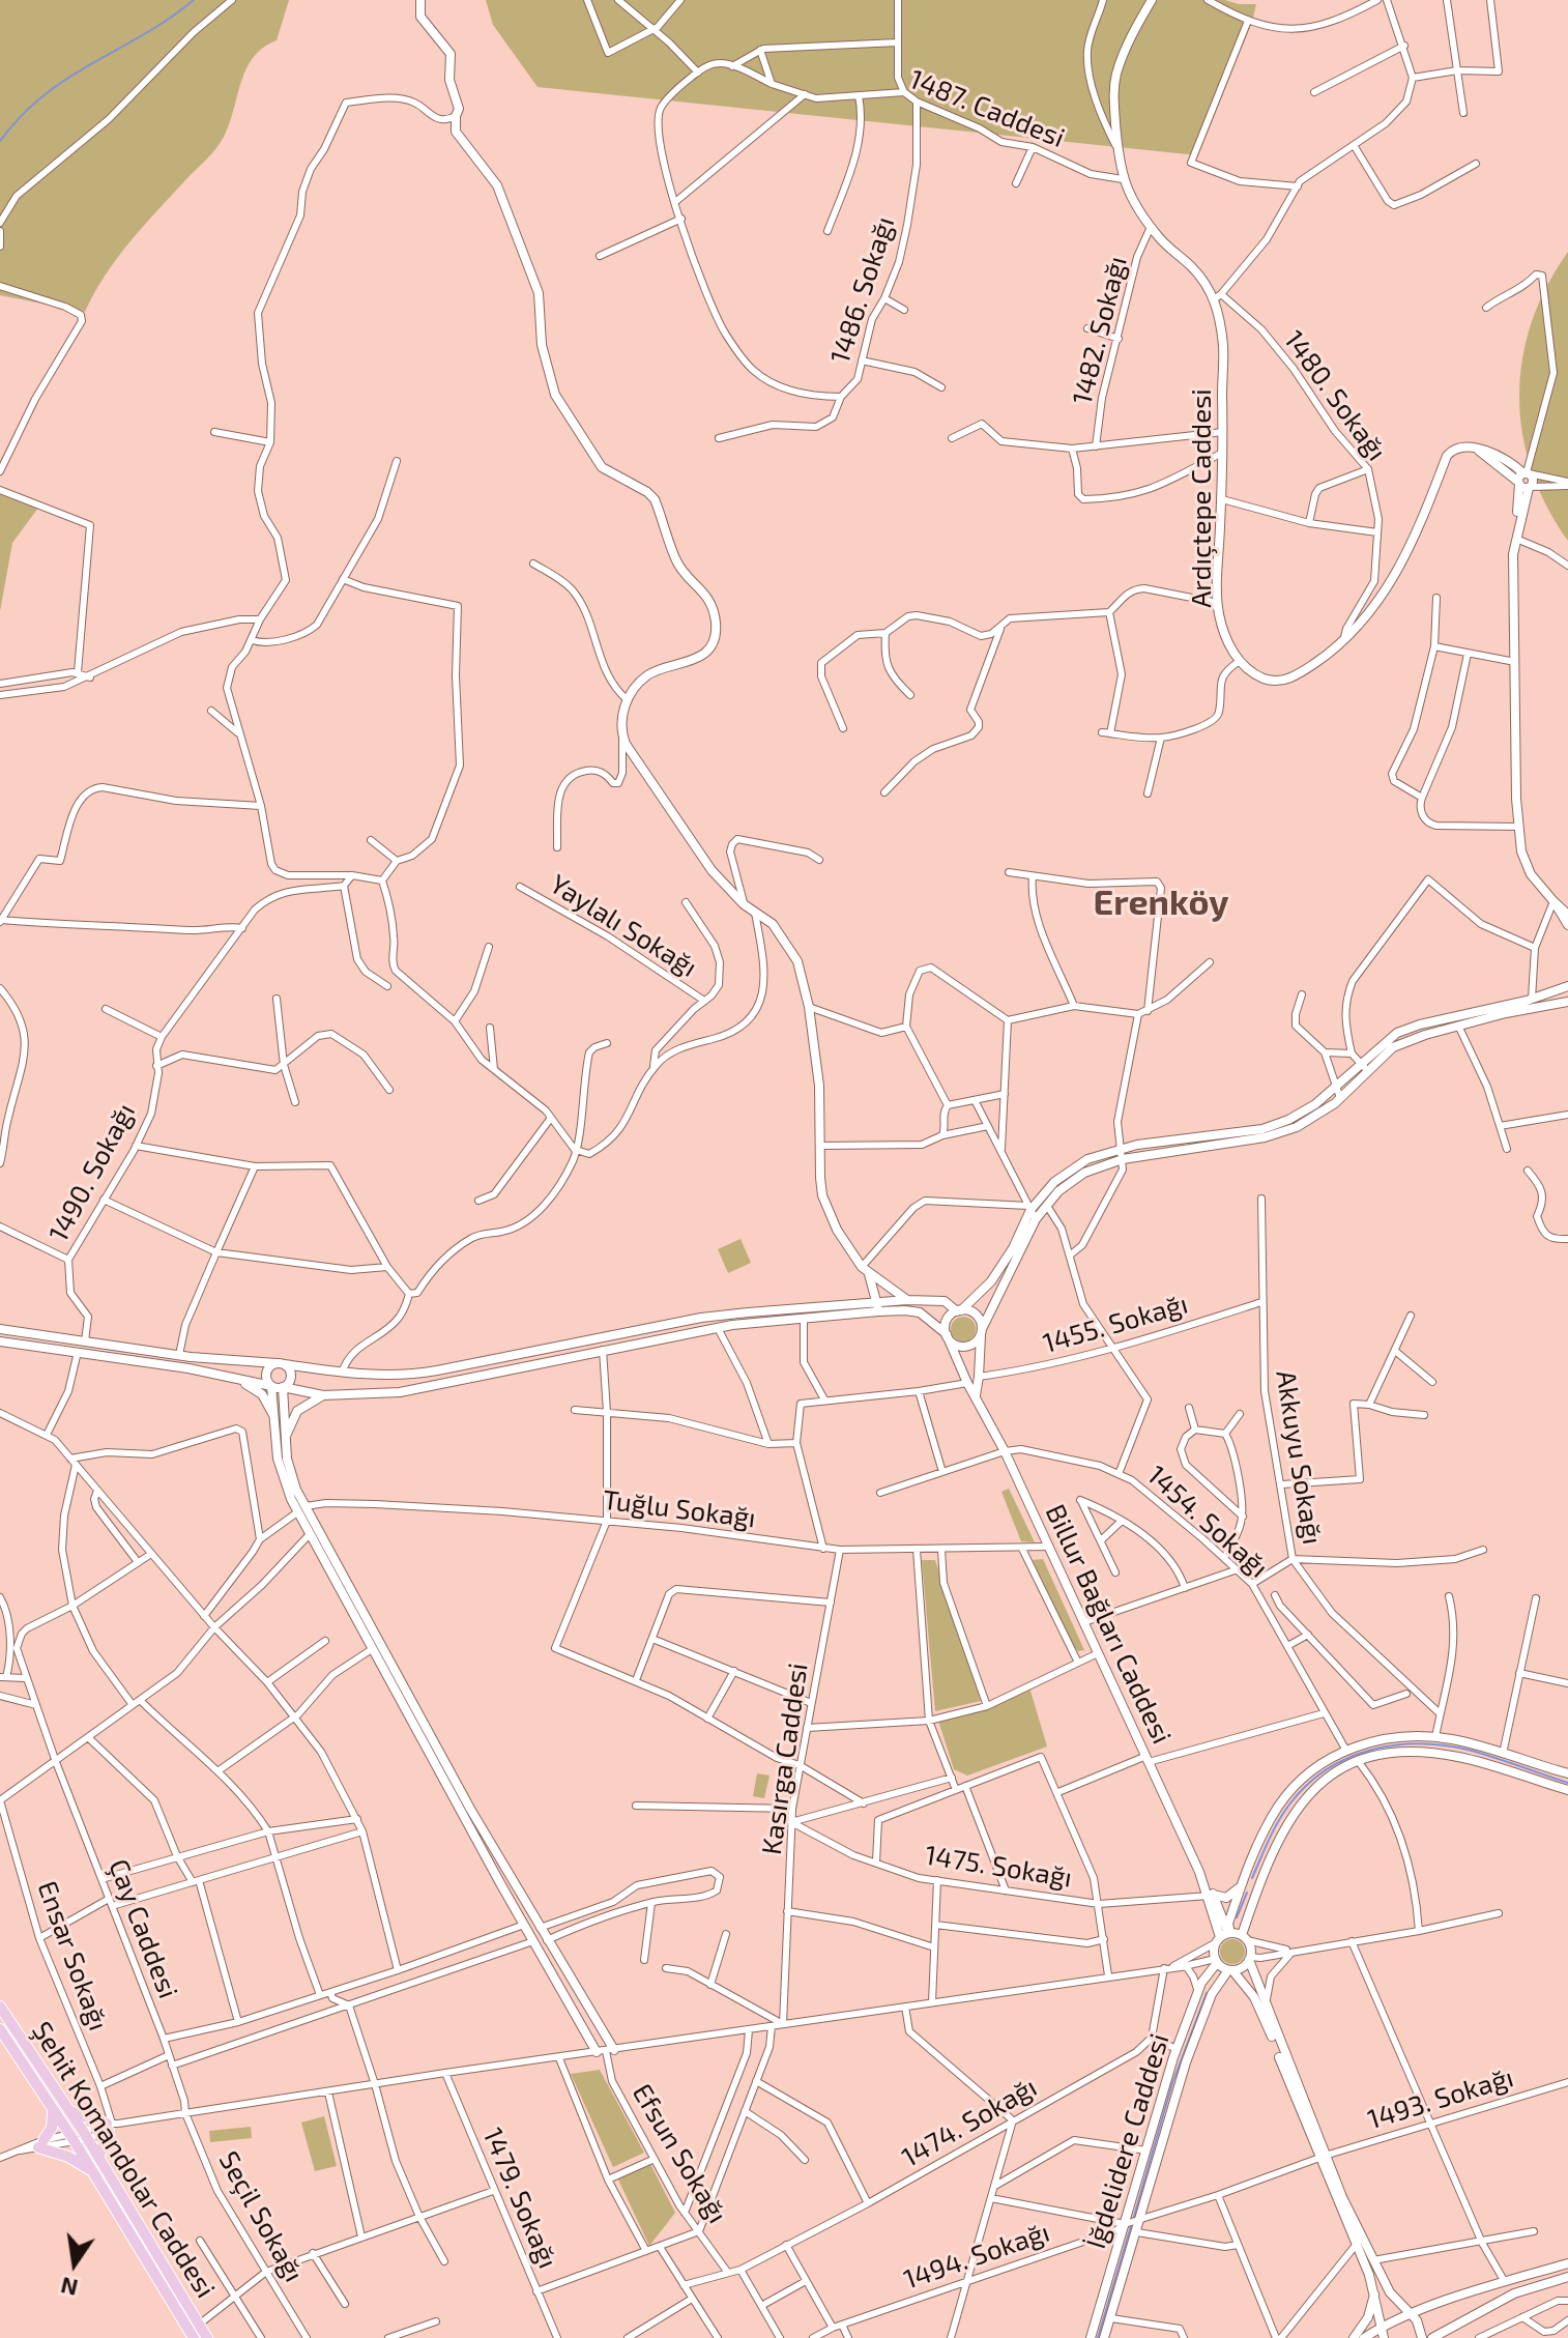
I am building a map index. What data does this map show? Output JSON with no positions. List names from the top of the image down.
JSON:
{
  "streets": {
    "main road": ["Şehit Komandolar Caddesi"],
    "street": [
      "1487. Caddesi",
      "1486. Sokağı",
      "1482. Sokağı",
      "1480. Sokağı",
      "Ardıçtepe Caddesi",
      "Yaylalı Sokağı",
      "1490. Sokağı",
      "1455. Sokağı",
      "Akkuyu Sokağı",
      "Tuğlu Sokağı",
      "1454. Sokağı",
      "Billur Bağları Caddesi",
      "Kasırga Caddesi",
      "1475. Sokağı",
      "Çay Caddesi",
      "Ensar Sokağı",
      "1493. Sokağı",
      "1474. Sokağı",
      "İğdelidere Caddesi",
      "Efsun Sokağı",
      "1479. Sokağı",
      "Seçil Sokağı",
      "1494. Sokağı"
    ]
  },
  "crossings": [
    ["1487. Caddesi", "1486. Sokağı"],
    ["1487. Caddesi", "Ardıçtepe Caddesi"],
    ["1482. Sokağı", "Ardıçtepe Caddesi"],
    ["1480. Sokağı", "Ardıçtepe Caddesi"],
    ["1455. Sokağı", "Akkuyu Sokağı"],
    ["Tuğlu Sokağı", "Billur Bağları Caddesi"],
    ["Tuğlu Sokağı", "Kasırga Caddesi"],
    ["1454. Sokağı", "Billur Bağları Caddesi"],
    ["Billur Bağları Caddesi", "1475. Sokağı"],
    ["Billur Bağları Caddesi", "İğdelidere Caddesi"],
    ["Kasırga Caddesi", "1475. Sokağı"],
    ["Çay Caddesi", "Seçil Sokağı"],
    ["1493. Sokağı", "1494. Sokağı"],
    ["1474. Sokağı", "Efsun Sokağı"],
    ["İğdelidere Caddesi", "1494. Sokağı"]
  ],
  "districts": ["Erenköy"],
  "north": "bottom"
}
